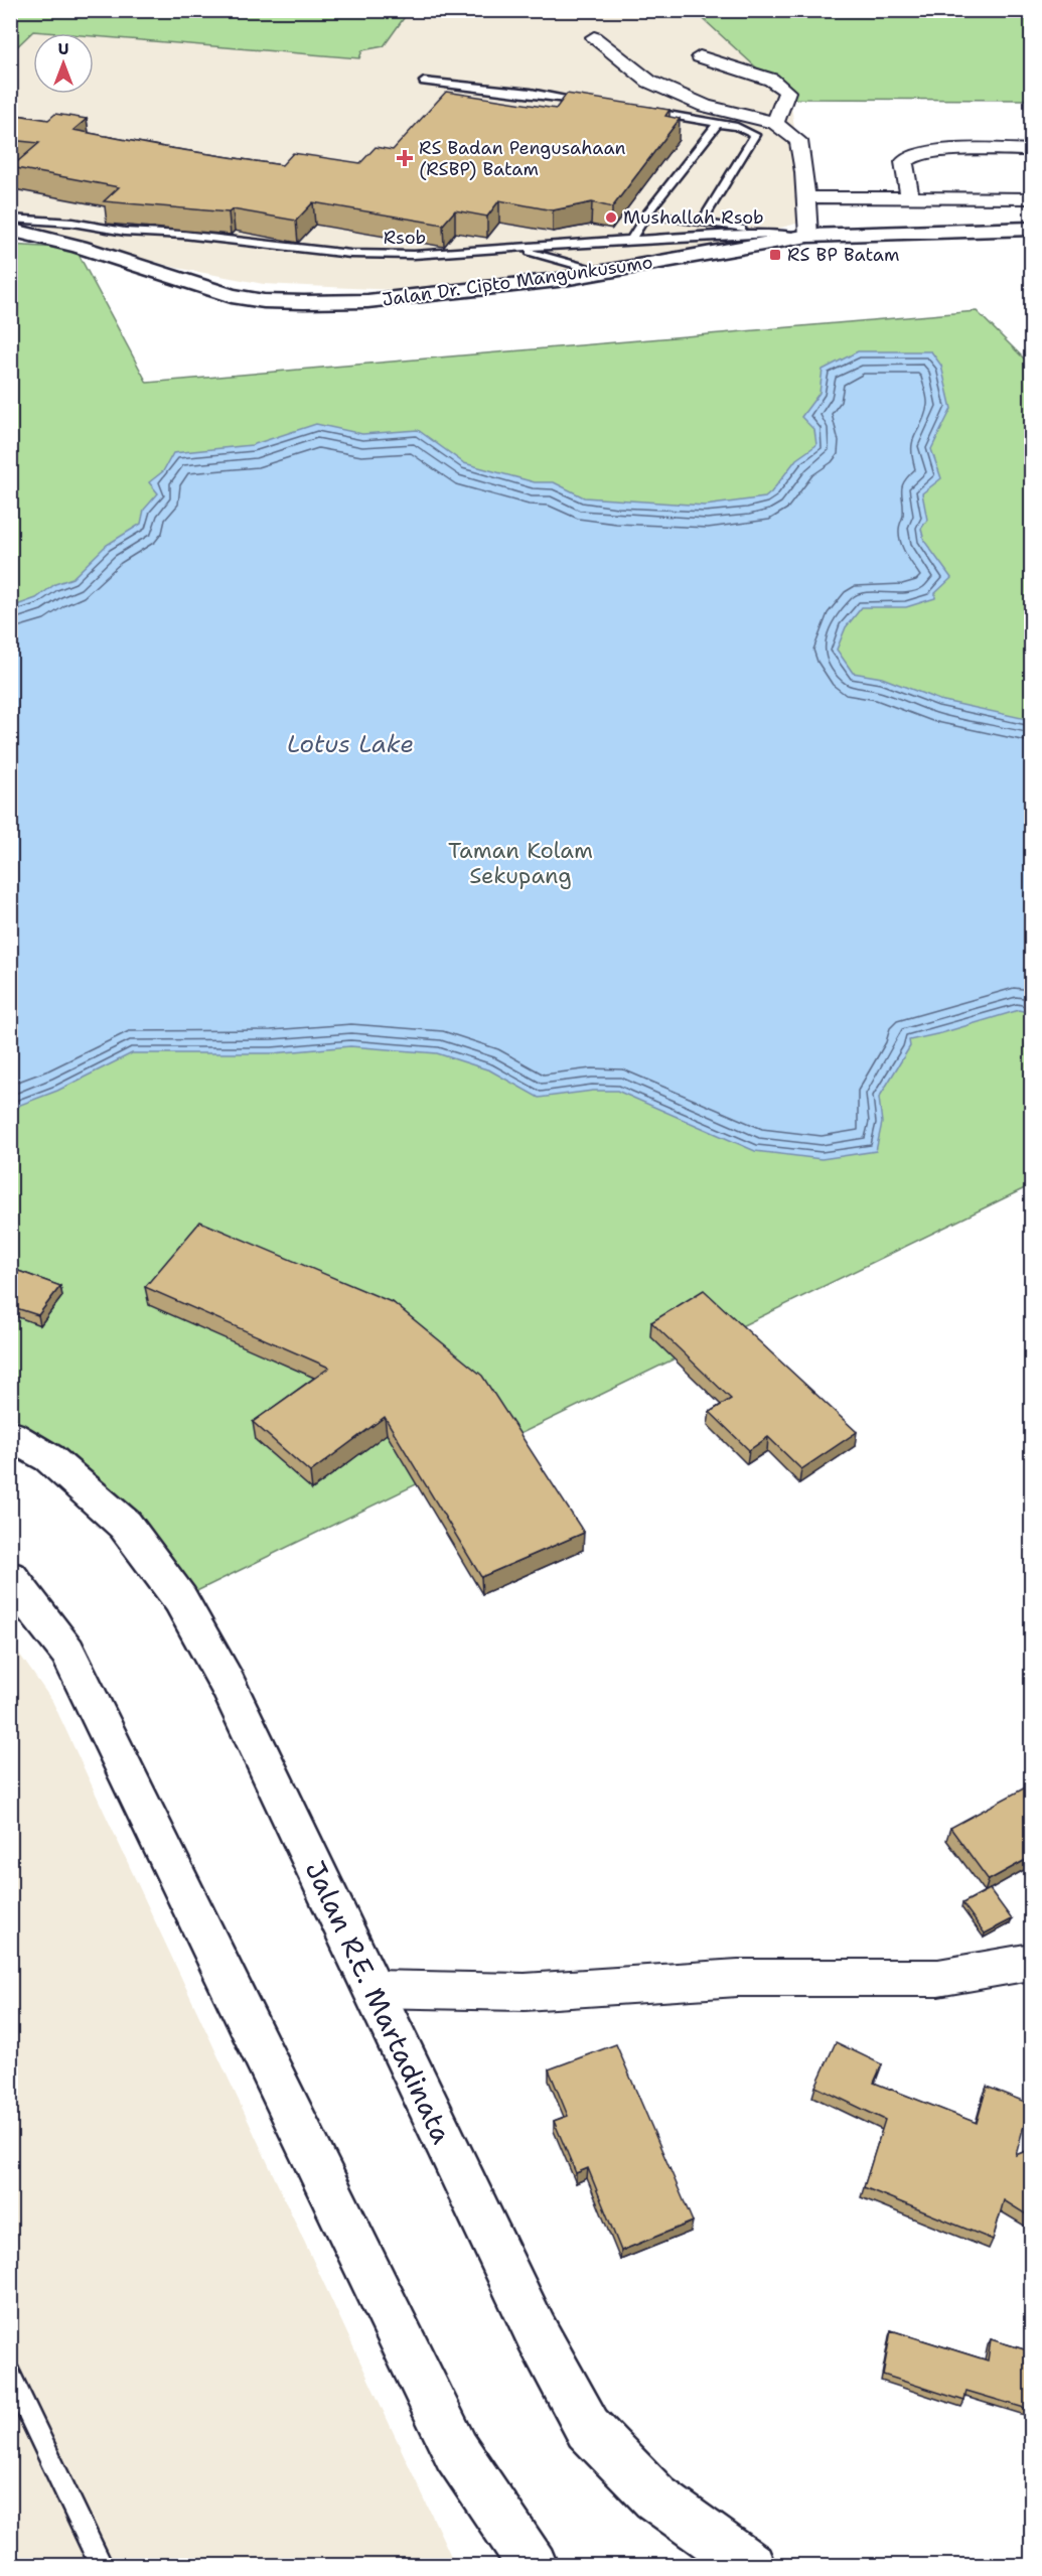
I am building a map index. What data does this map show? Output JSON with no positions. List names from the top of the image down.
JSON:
{
  "streets": {
    "main road": ["Jalan Dr. Cipto Mangunkusumo", "Jalan R.E. Martadinata"],
    "lane": ["Rsob"]
  },
  "crossings": [
    ["Rsob", "Jalan Dr. Cipto Mangunkusumo"]
  ],
  "water": ["Lotus Lake"],
  "parks": ["Taman Kolam Sekupang"],
  "places": {
    "health": ["RS Badan Pengusahaan (RSBP) Batam"],
    "other": ["Mushallah Rsob"],
    "transit": ["RS BP Batam"]
  },
  "north": "top"
}
